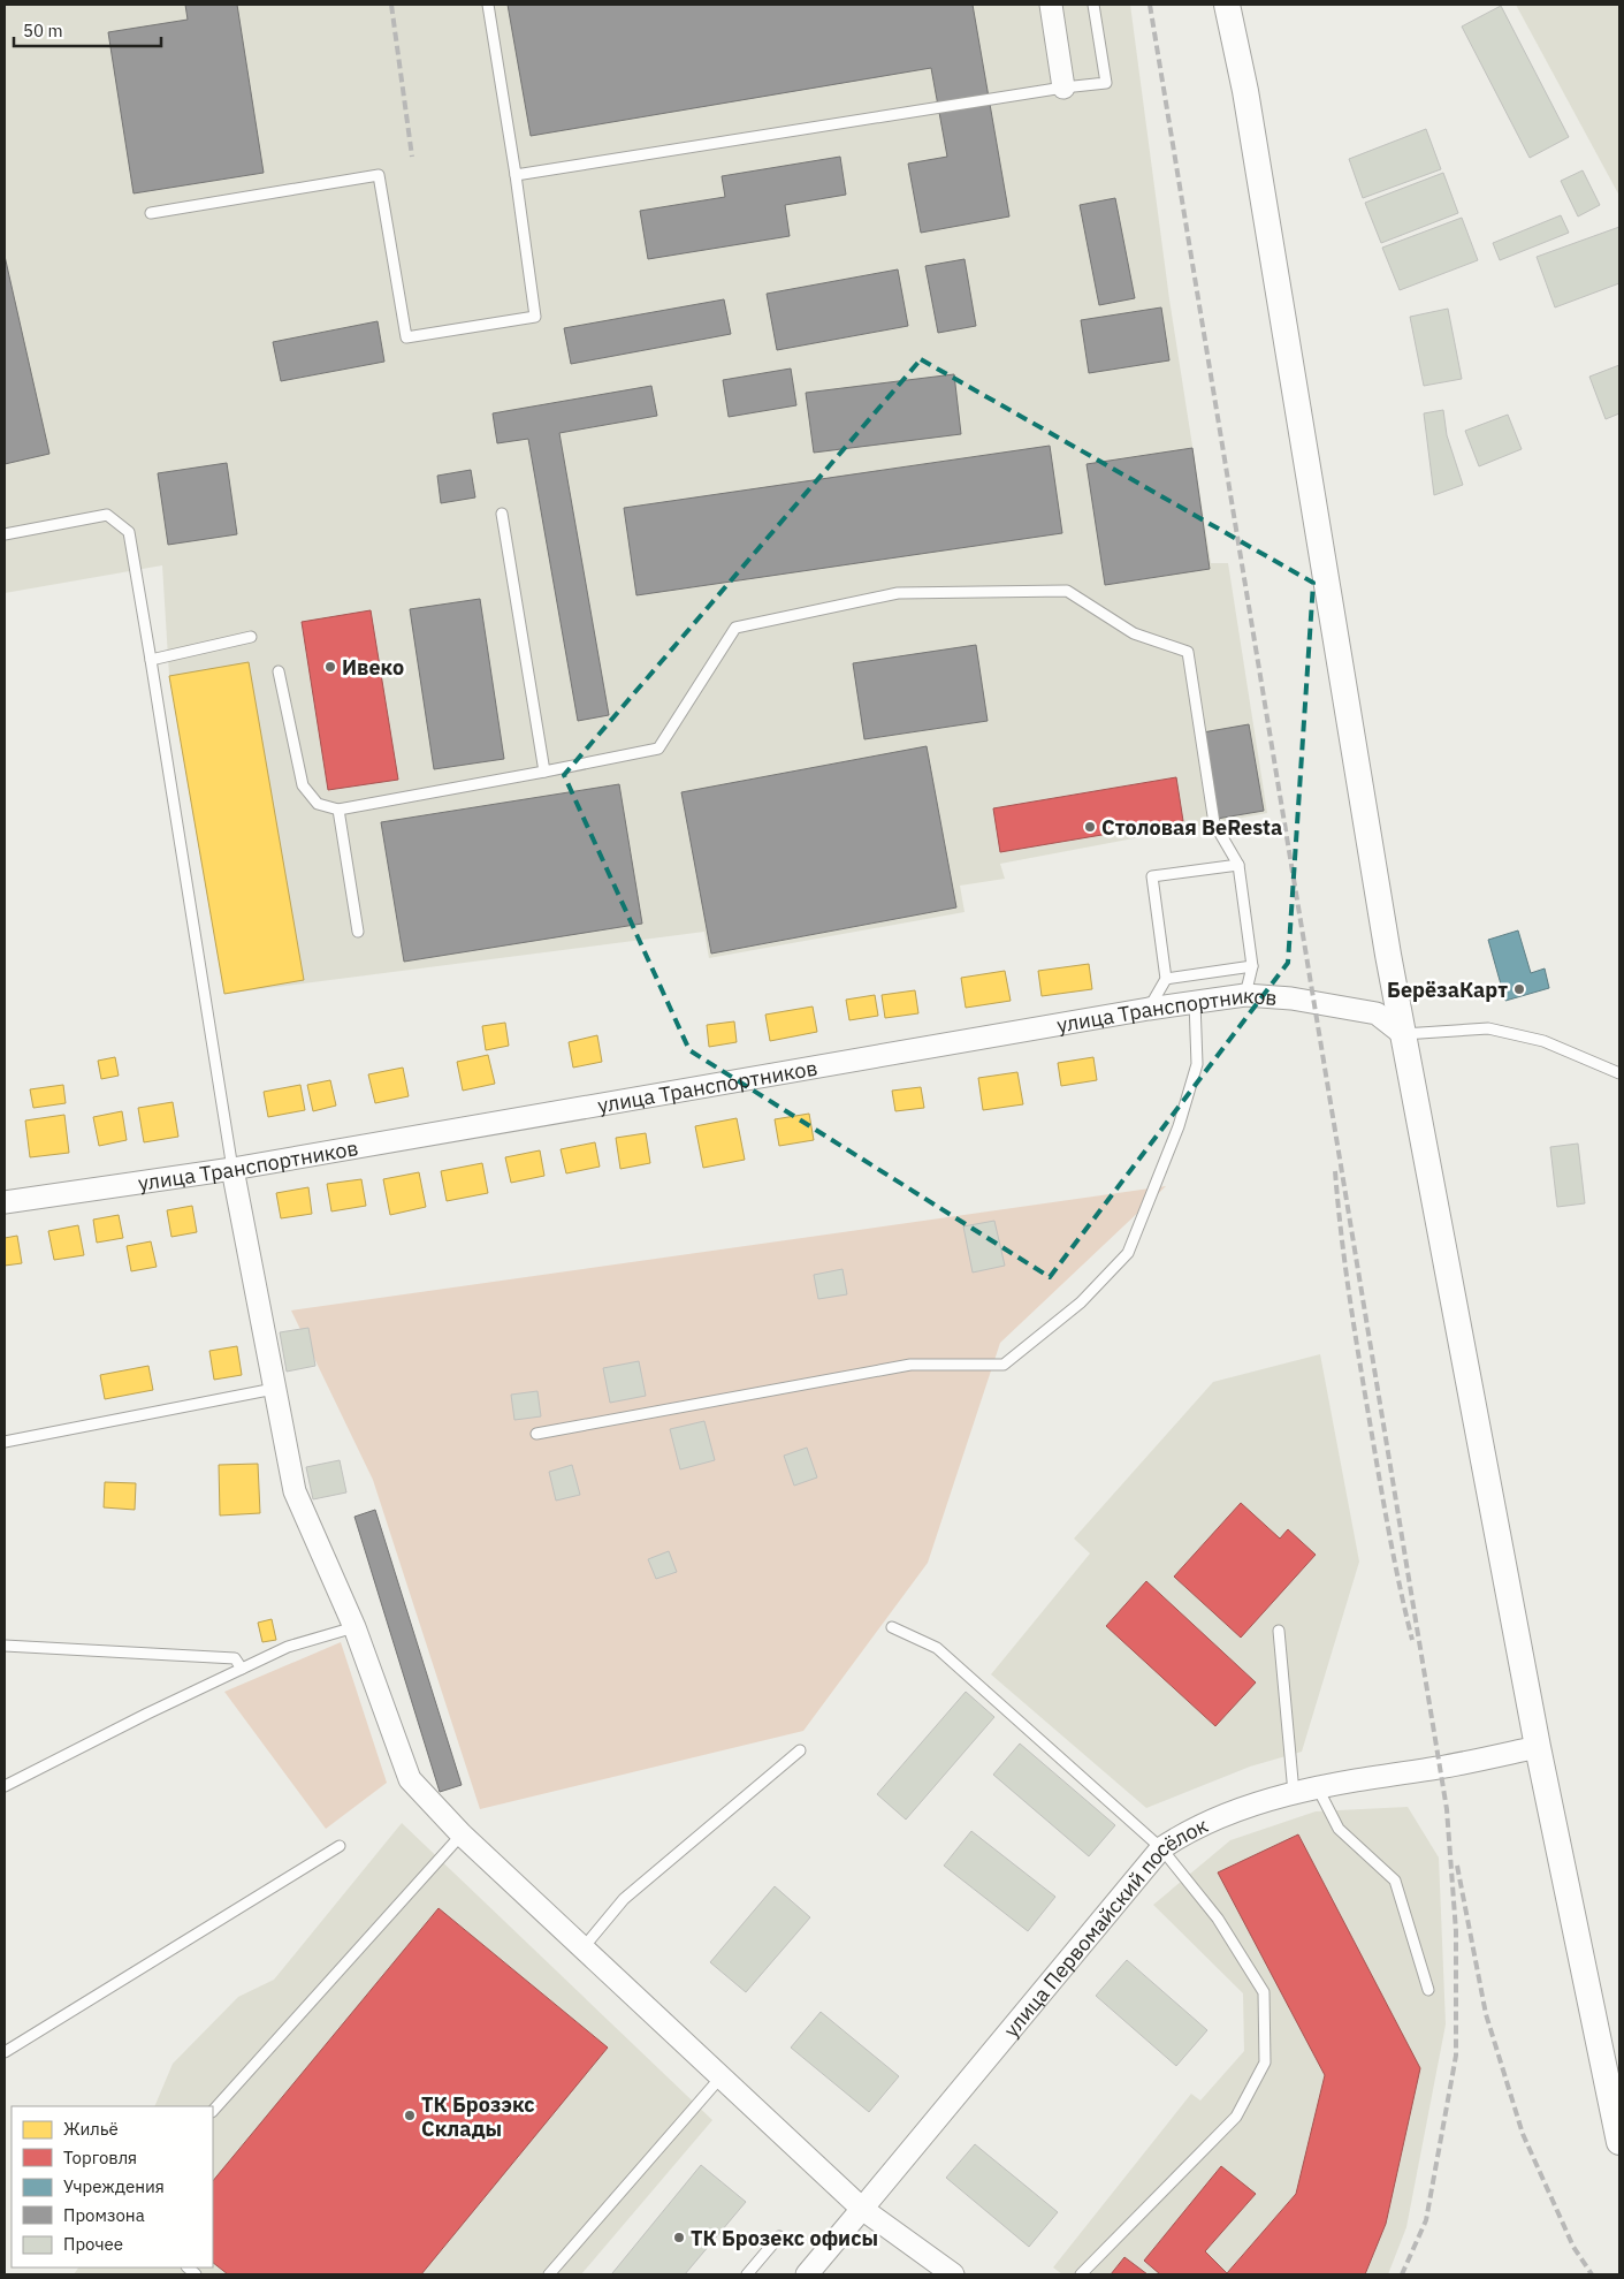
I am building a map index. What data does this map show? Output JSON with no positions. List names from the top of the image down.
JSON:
{
  "streets": {
    "street": ["улица Транспортников", "улица Первомайский посёлок"]
  },
  "places": [
    "Ивеко",
    "Столовая BeResta",
    "БерёзаКарт",
    "ТК Брозэкс Склады",
    "ТК Брозекс офисы"
  ],
  "legend": [
    "Жильё",
    "Торговля",
    "Учреждения",
    "Промзона",
    "Прочее"
  ],
  "scale_bar": "50 m"
}
